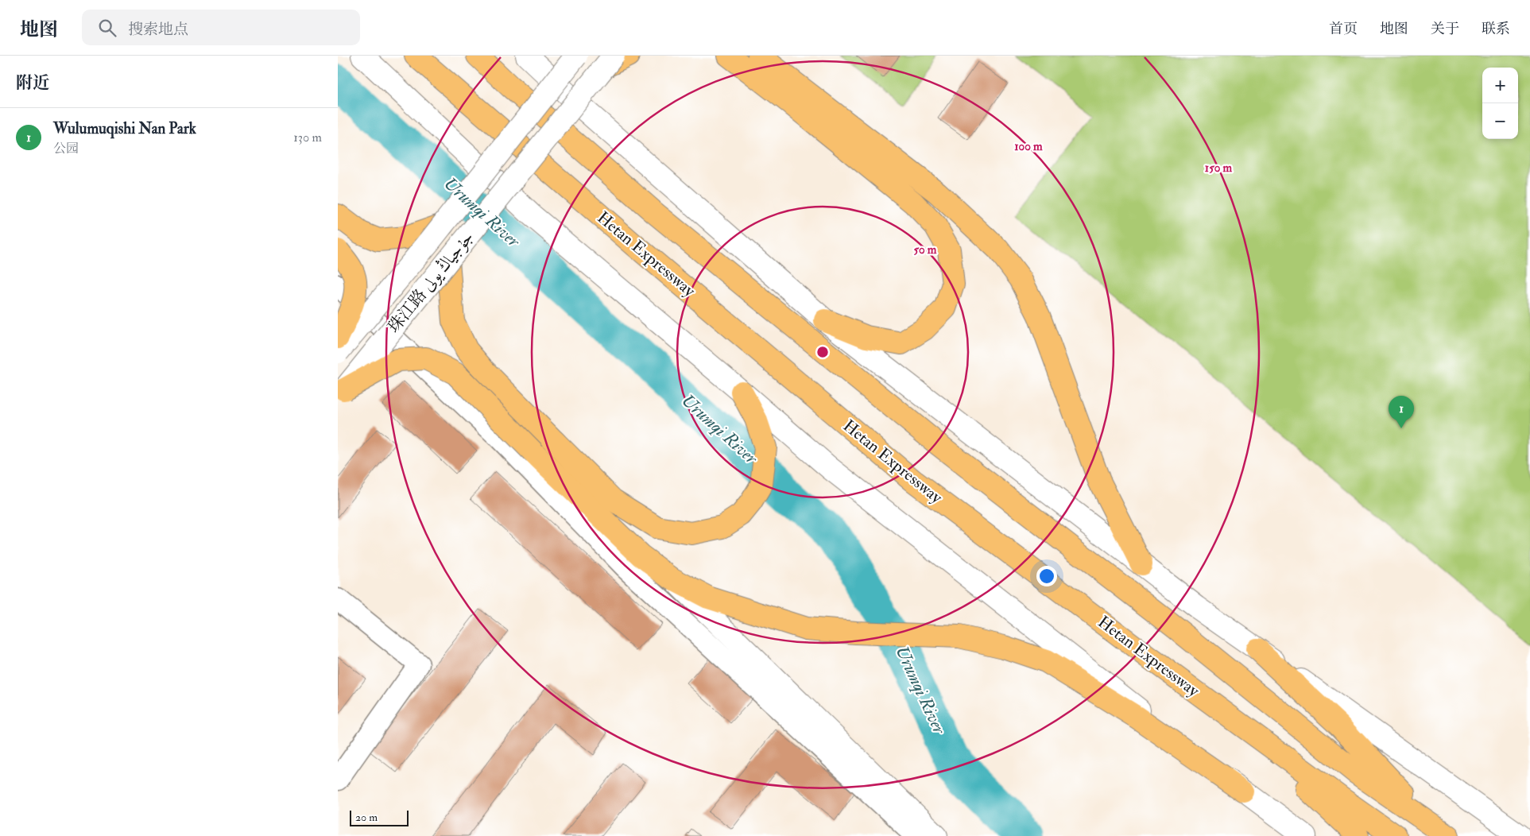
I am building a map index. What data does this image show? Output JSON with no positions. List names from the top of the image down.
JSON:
{
  "streets": {
    "highway": ["Hetan Expressway"],
    "street": ["珠江路 جۇجياڭ يولى"]
  },
  "water": ["Urumqi River"],
  "scale_bar": "20 m",
  "page": {
    "header": "地图",
    "search": "搜索地点",
    "nav": [
      "首页",
      "地图",
      "关于",
      "联系"
    ],
    "heading": "附近",
    "map_buttons": ["+", "−"],
    "list": [
      {
        "mark": "1",
        "name": "Wulumuqishi Nan Park",
        "note": "公园",
        "value": "130 m"
      }
    ],
    "pins": "1",
    "scale": "20 m"
  },
  "rings": ["100 m", "150 m", "50 m"]
}
